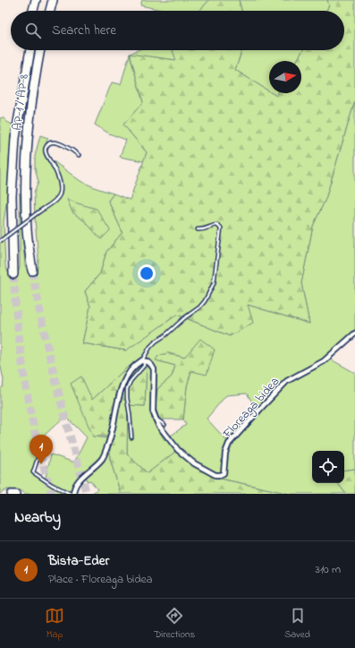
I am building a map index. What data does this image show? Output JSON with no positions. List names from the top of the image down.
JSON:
{
  "streets": {
    "highway": ["AP-1 / AP-8"],
    "street": ["Floreaga bidea"]
  },
  "north": "right",
  "page": {
    "search": "Search here",
    "pins": "1",
    "heading": "Nearby",
    "list": [
      {
        "mark": "1",
        "name": "Bista-Eder",
        "note": "Place · Floreaga bidea",
        "value": "310 m"
      }
    ],
    "nav": ["Map", "Directions", "Saved"]
  }
}
